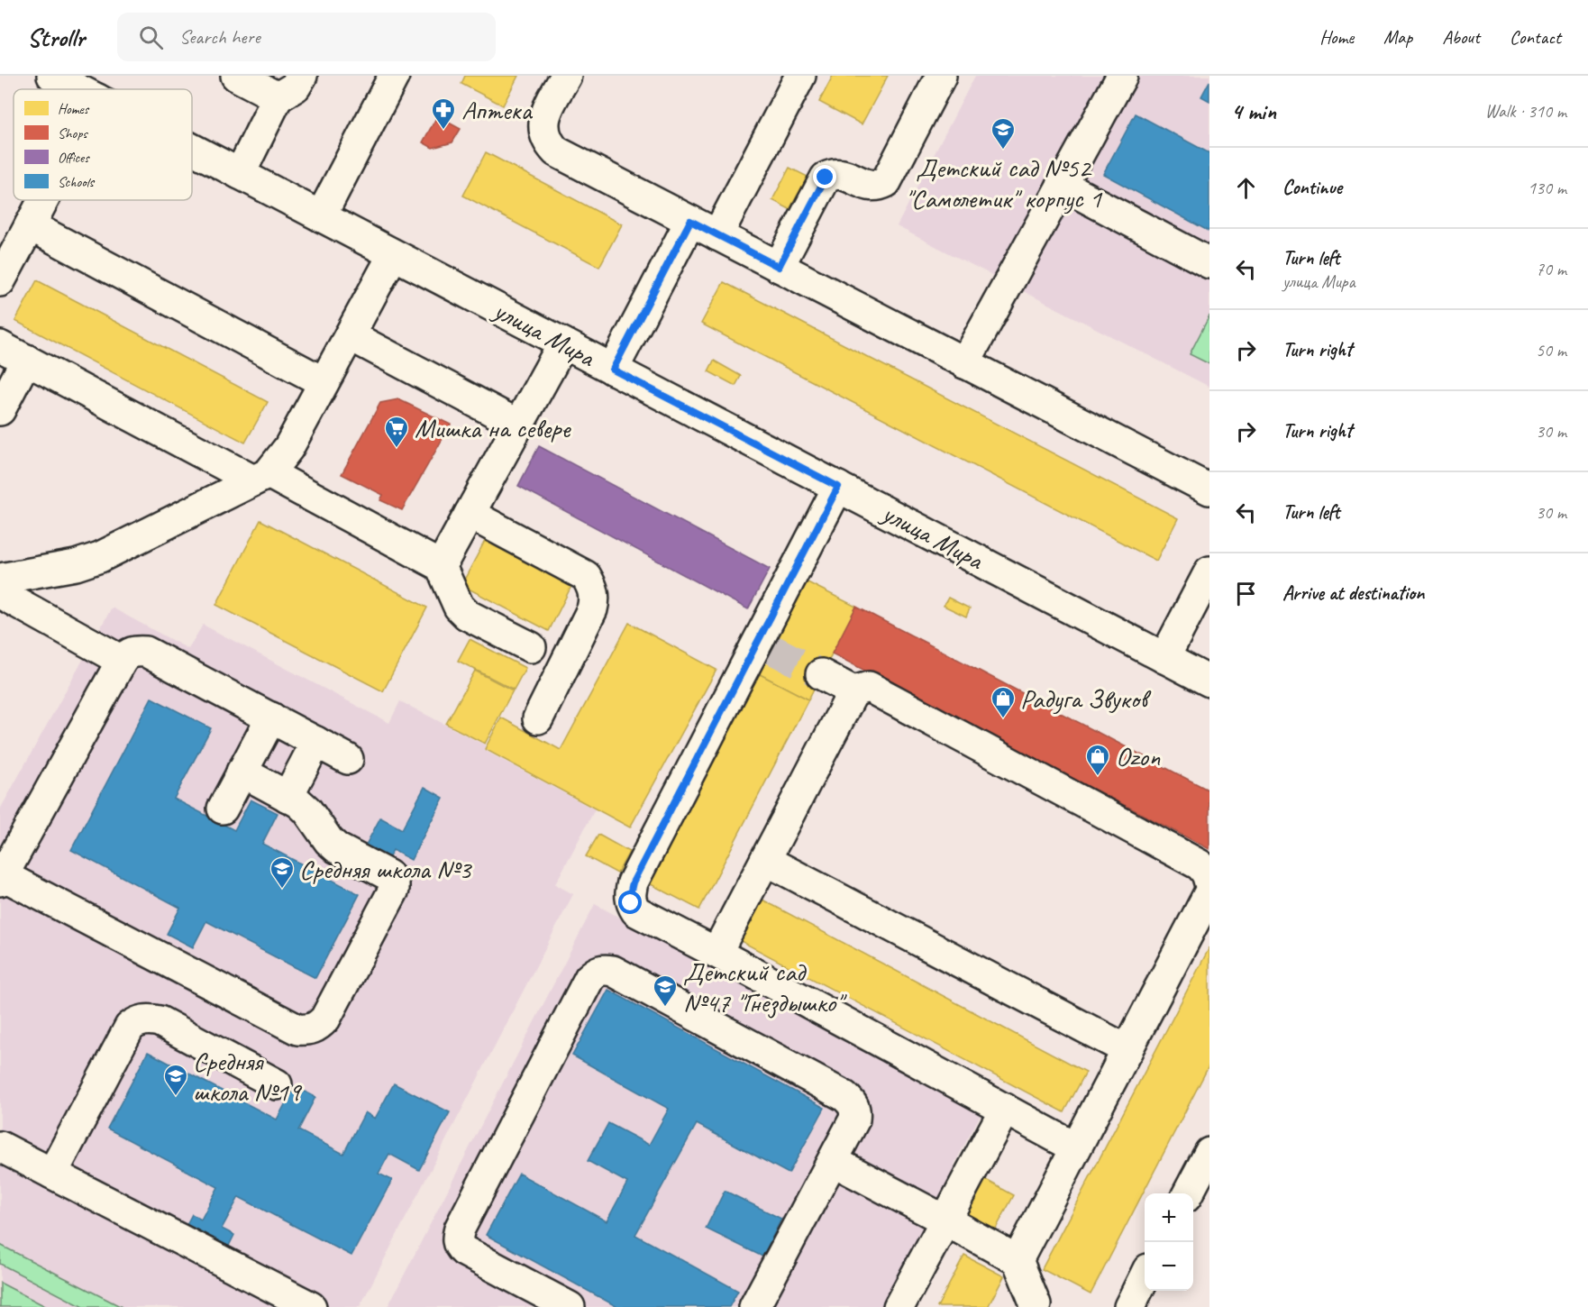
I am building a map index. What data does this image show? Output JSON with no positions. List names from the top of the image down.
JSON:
{
  "streets": {
    "main road": ["улица Мира"]
  },
  "places": {
    "pharmacy": ["Аптека"],
    "school or university": [
      "Детский сад №52 \"Самолетик\" корпус 1",
      "Средняя школа №3",
      "Детский сад №47 \"Гнездышко\"",
      "Средняя школа №19"
    ],
    "supermarket": ["Мишка на севере"],
    "shop": ["Радуга Звуков", "Ozon"]
  },
  "legend": [
    "Homes",
    "Shops",
    "Offices",
    "Schools"
  ],
  "page": {
    "header": "Strollr",
    "search": "Search here",
    "nav": [
      "Home",
      "Map",
      "About",
      "Contact"
    ],
    "heading": ["4 min", "Walk · 310 m"],
    "list": [
      ["Continue", "130 m"],
      ["Turn left", "улица Мира", "70 m"],
      ["Turn right", "50 m"],
      ["Turn right", "30 m"],
      ["Turn left", "30 m"],
      "Arrive at destination"
    ],
    "map_buttons": ["+", "−"]
  }
}
